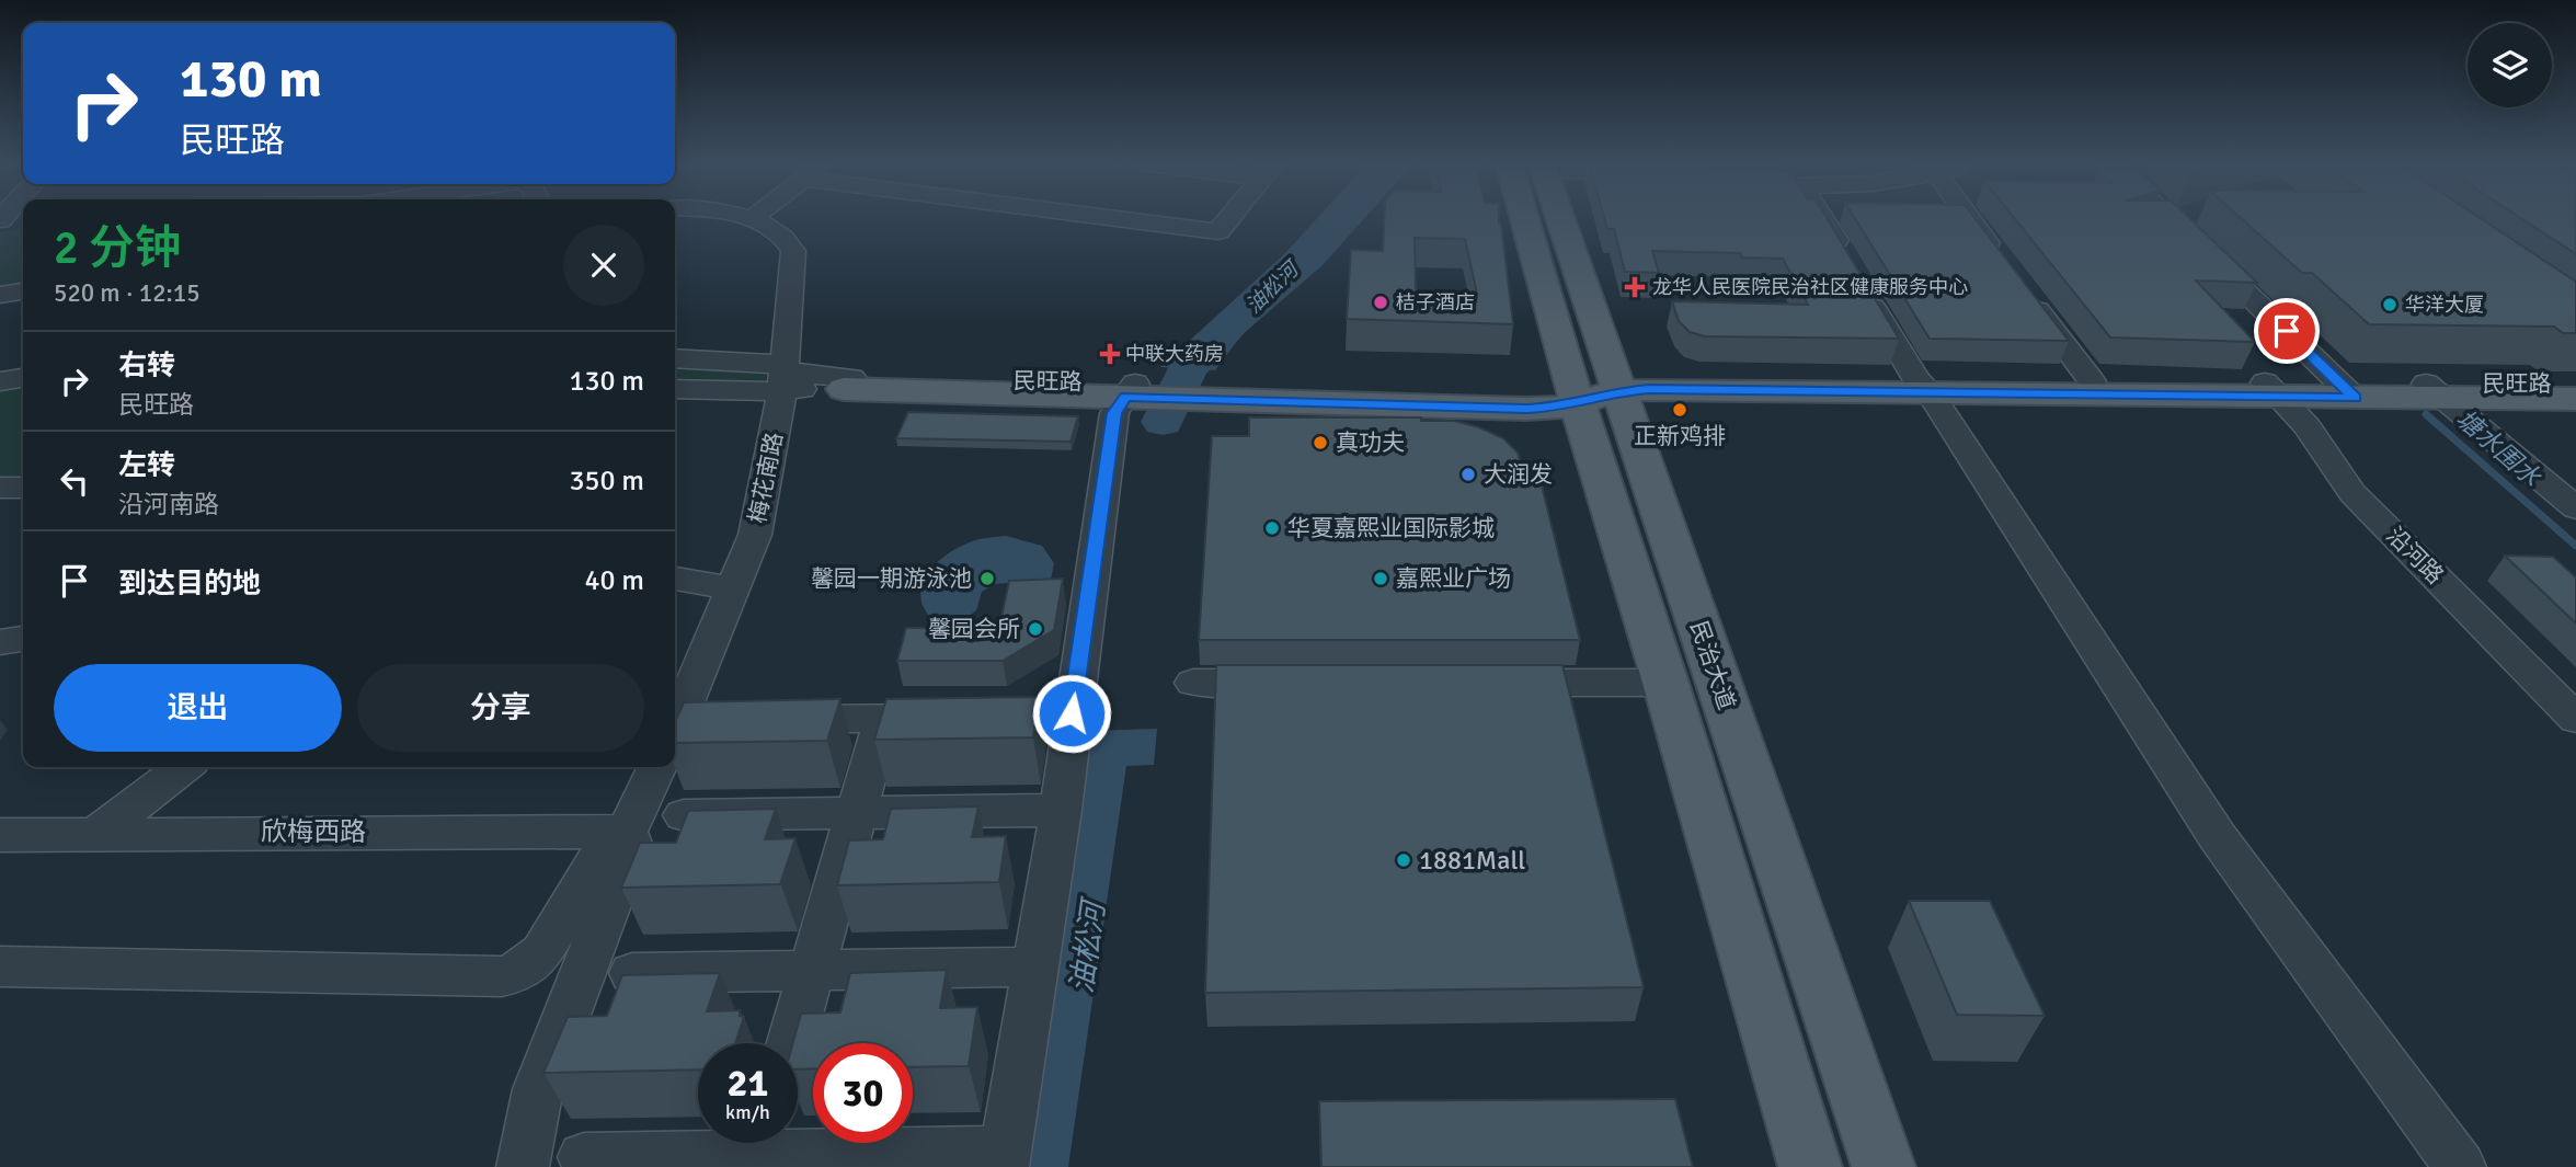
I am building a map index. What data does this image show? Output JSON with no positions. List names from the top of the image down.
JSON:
{
  "streets": {
    "main road": ["民旺路", "民治大道"],
    "street": ["梅花南路", "沿河路", "欣梅西路"]
  },
  "crossings": [
    ["民旺路", "梅花南路"],
    ["民旺路", "沿河路"],
    ["民旺路", "民治大道"]
  ],
  "water": ["油松河", "塘水围水"],
  "places": {
    "health": ["龙华人民医院民治社区健康服务中心", "中联大药房"],
    "other": [
      "桔子酒店",
      "华洋大厦",
      "正新鸡排",
      "真功夫",
      "大润发",
      "华夏嘉熙业国际影城",
      "馨园一期游泳池",
      "嘉熙业广场",
      "馨园会所",
      "1881Mall"
    ]
  },
  "page": {
    "turn": ["130 m", "民旺路"],
    "heading": ["2 分钟", "520 m · 12:15"],
    "list": [
      {
        "name": "右转",
        "note": "民旺路",
        "value": "130 m"
      },
      {
        "name": "左转",
        "note": "沿河南路",
        "value": "350 m"
      },
      {
        "name": "到达目的地",
        "value": "40 m"
      }
    ],
    "buttons": ["退出", "分享"],
    "speed": "21 km/h",
    "limit": "30"
  }
}
